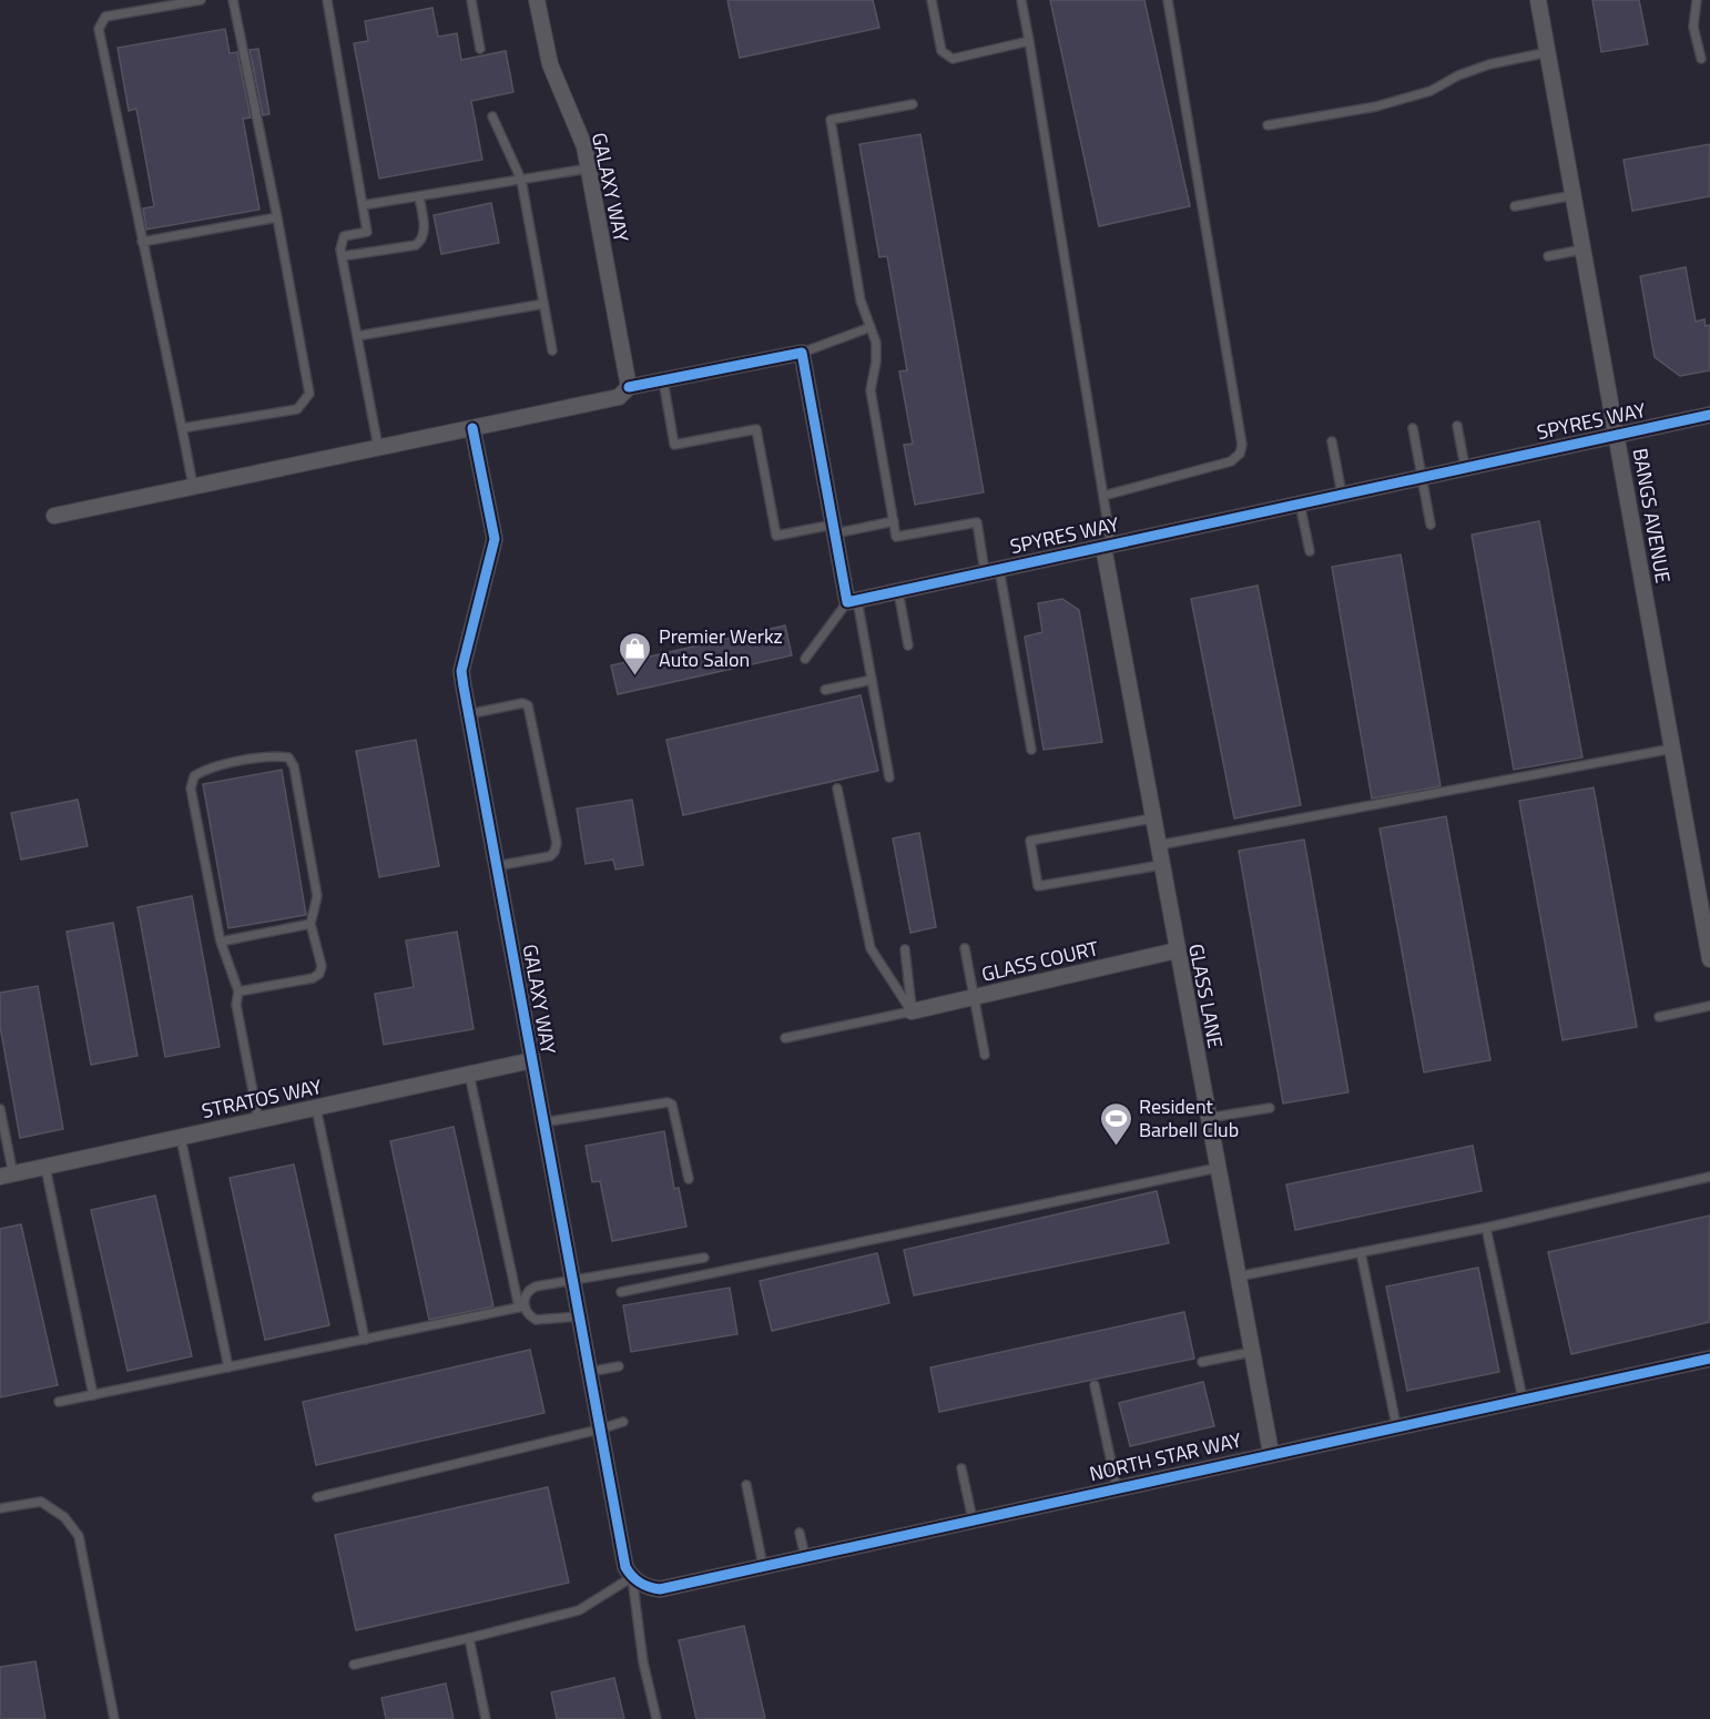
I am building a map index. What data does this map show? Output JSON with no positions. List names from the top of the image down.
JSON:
{
  "streets": {
    "street": [
      "GALAXY WAY",
      "SPYRES WAY",
      "BANGS AVENUE",
      "GLASS COURT",
      "GLASS LANE",
      "STRATOS WAY",
      "NORTH STAR WAY"
    ]
  },
  "crossings": [
    ["GALAXY WAY", "STRATOS WAY"],
    ["GALAXY WAY", "NORTH STAR WAY"],
    ["SPYRES WAY", "BANGS AVENUE"],
    ["SPYRES WAY", "GLASS LANE"],
    ["GLASS COURT", "GLASS LANE"],
    ["GLASS LANE", "NORTH STAR WAY"]
  ],
  "places": {
    "shop": ["Premier Werkz Auto Salon"],
    "sports": ["Resident Barbell Club"]
  }
}
